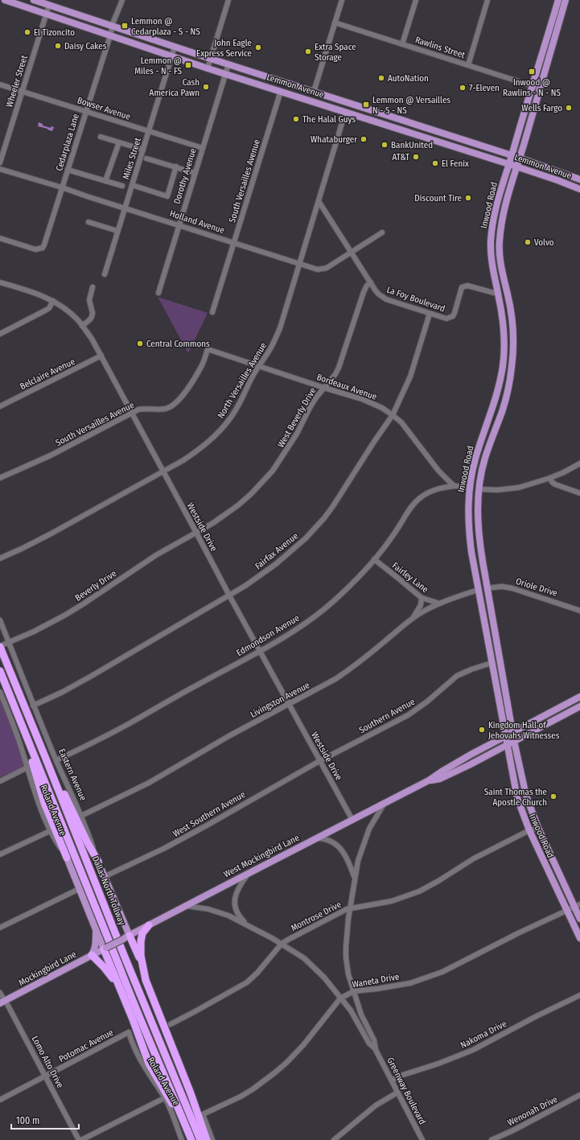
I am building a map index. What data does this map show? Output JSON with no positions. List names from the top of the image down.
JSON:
{
  "streets": {
    "highway": ["Dallas North Tollway"],
    "main road": [
      "Lemmon Avenue",
      "Inwood Road",
      "Eastern Avenue",
      "Roland Avenue",
      "West Mockingbird Lane",
      "Mockingbird Lane"
    ],
    "street": [
      "Rawlins Street",
      "Wheeler Street",
      "Bowser Avenue",
      "Cedarplaza Lane",
      "Miles Street",
      "Dorothy Avenue",
      "South Versailles Avenue",
      "Holland Avenue",
      "La Foy Boulevard",
      "Belclaire Avenue",
      "North Versailles Avenue",
      "Bordeaux Avenue",
      "West Beverly Drive",
      "Westside Drive",
      "Fairfax Avenue",
      "Fairley Lane",
      "Beverly Drive",
      "Oriole Drive",
      "Edmondson Avenue",
      "Livingston Avenue",
      "Southern Avenue",
      "West Southern Avenue",
      "Montrose Drive",
      "Waneta Drive",
      "Nakoma Drive",
      "Potomac Avenue",
      "Lomo Alto Drive",
      "Greenway Boulevard",
      "Wenonah Drive"
    ]
  },
  "crossings": [
    ["Rawlins Street", "Inwood Road"],
    ["Wheeler Street", "Lemmon Avenue"],
    ["Wheeler Street", "Bowser Avenue"],
    ["Lemmon Avenue", "Cedarplaza Lane"],
    ["Lemmon Avenue", "Miles Street"],
    ["Lemmon Avenue", "Dorothy Avenue"],
    ["Lemmon Avenue", "South Versailles Avenue"],
    ["Lemmon Avenue", "Inwood Road"],
    ["Lemmon Avenue", "North Versailles Avenue"],
    ["Bowser Avenue", "Cedarplaza Lane"],
    ["Bowser Avenue", "Miles Street"],
    ["Bowser Avenue", "Dorothy Avenue"],
    ["Cedarplaza Lane", "Holland Avenue"],
    ["Miles Street", "Holland Avenue"],
    ["Dorothy Avenue", "Holland Avenue"],
    ["South Versailles Avenue", "Holland Avenue"],
    ["South Versailles Avenue", "Bordeaux Avenue"],
    ["South Versailles Avenue", "Westside Drive"],
    ["Inwood Road", "La Foy Boulevard"],
    ["Inwood Road", "Oriole Drive"],
    ["Inwood Road", "Livingston Avenue"],
    ["Inwood Road", "Southern Avenue"],
    ["Inwood Road", "West Mockingbird Lane"],
    ["Inwood Road", "Montrose Drive"],
    ["Inwood Road", "Waneta Drive"],
    ["Holland Avenue", "La Foy Boulevard"],
    ["Holland Avenue", "North Versailles Avenue"],
    ["La Foy Boulevard", "North Versailles Avenue"],
    ["La Foy Boulevard", "West Beverly Drive"],
    ["La Foy Boulevard", "Fairfax Avenue"],
    ["Belclaire Avenue", "Westside Drive"],
    ["North Versailles Avenue", "Bordeaux Avenue"],
    ["North Versailles Avenue", "Westside Drive"],
    ["Bordeaux Avenue", "West Beverly Drive"],
    ["Bordeaux Avenue", "Fairfax Avenue"],
    ["Bordeaux Avenue", "Edmondson Avenue"],
    ["West Beverly Drive", "Westside Drive"],
    ["West Beverly Drive", "Beverly Drive"],
    ["Westside Drive", "Fairfax Avenue"],
    ["Westside Drive", "Beverly Drive"],
    ["Westside Drive", "Edmondson Avenue"],
    ["Westside Drive", "Livingston Avenue"],
    ["Westside Drive", "Southern Avenue"],
    ["Westside Drive", "West Southern Avenue"],
    ["Westside Drive", "West Mockingbird Lane"],
    ["Fairfax Avenue", "Eastern Avenue"],
    ["Fairley Lane", "Edmondson Avenue"],
    ["Fairley Lane", "Livingston Avenue"],
    ["Beverly Drive", "Eastern Avenue"],
    ["Beverly Drive", "Dallas North Tollway"],
    ["Edmondson Avenue", "Eastern Avenue"],
    ["Livingston Avenue", "Eastern Avenue"],
    ["Southern Avenue", "West Southern Avenue"],
    ["Eastern Avenue", "West Southern Avenue"],
    ["Eastern Avenue", "West Mockingbird Lane"],
    ["Eastern Avenue", "Dallas North Tollway"],
    ["Roland Avenue", "West Mockingbird Lane"],
    ["Roland Avenue", "Mockingbird Lane"],
    ["Roland Avenue", "Potomac Avenue"],
    ["West Mockingbird Lane", "Montrose Drive"],
    ["West Mockingbird Lane", "Mockingbird Lane"],
    ["Mockingbird Lane", "Lomo Alto Drive"],
    ["Nakoma Drive", "Greenway Boulevard"],
    ["Potomac Avenue", "Lomo Alto Drive"]
  ],
  "places": {
    "transit": [
      "Lemmon @ Cedarplaza - S - NS",
      "Lemmon @ Miles - N - FS",
      "Inwood @ Rawlins - N - NS",
      "Lemmon @ Versailles N - S - NS"
    ],
    "other": [
      "El Tizoncito",
      "Daisy Cakes",
      "John Eagle Express Service",
      "Extra Space Storage",
      "AutoNation",
      "Cash America Pawn",
      "7-Eleven",
      "Wells Fargo",
      "The Halal Guys",
      "Whataburger",
      "BankUnited",
      "AT&T",
      "El Fenix",
      "Discount Tire",
      "Volvo",
      "Central Commons",
      "Kingdom Hall of Jehovahs Witnesses",
      "Saint Thomas the Apostle Church"
    ]
  },
  "scale_bar": "100 m"
}
